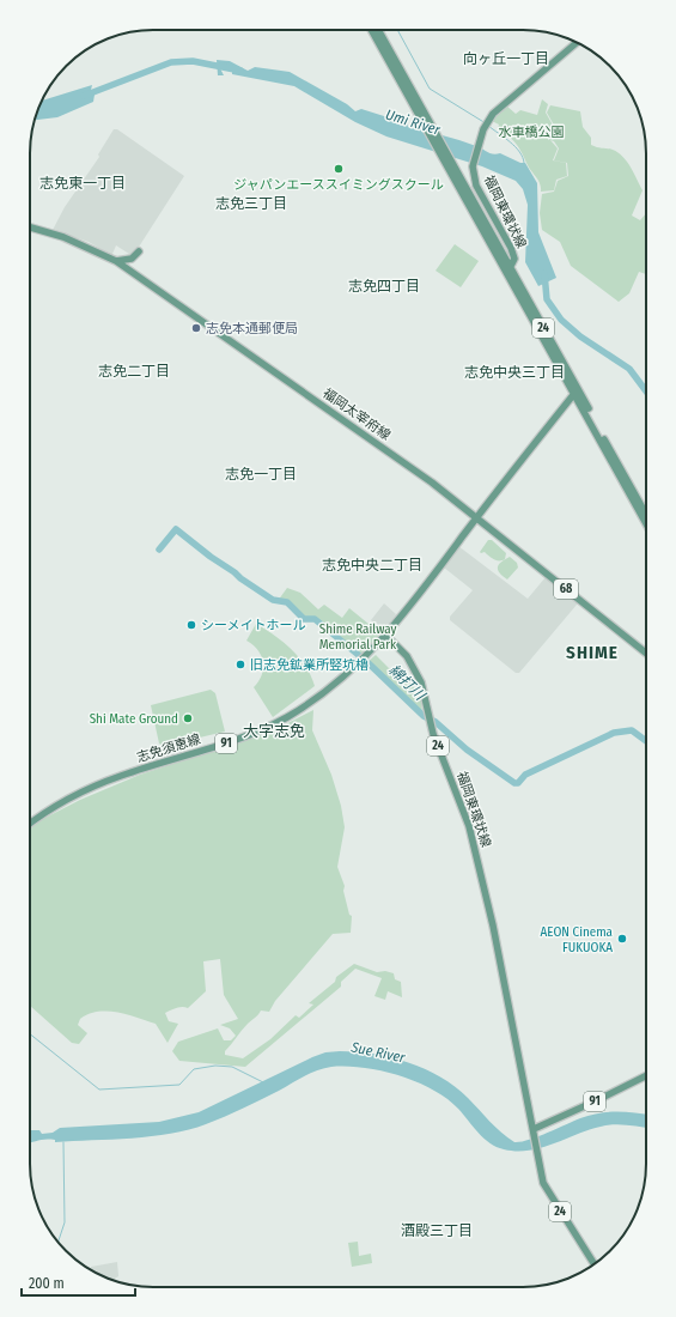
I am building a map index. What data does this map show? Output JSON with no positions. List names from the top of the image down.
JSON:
{
  "streets": {
    "main road": [
      "福岡東環状線",
      "24",
      "福岡太宰府線",
      "68",
      "91",
      "志免須恵線"
    ]
  },
  "crossings": [
    ["福岡東環状線", "24"],
    ["福岡東環状線", "91"],
    ["福岡東環状線", "志免須恵線"],
    ["24", "91"]
  ],
  "districts": [
    "向ヶ丘一丁目",
    "志免東一丁目",
    "志免三丁目",
    "志免四丁目",
    "志免二丁目",
    "志免中央三丁目",
    "志免一丁目",
    "志免中央二丁目",
    "SHIME",
    "大字志免",
    "酒殿三丁目"
  ],
  "water": ["Umi River", "綿打川", "Sue River"],
  "parks": ["水車橋公園", "Shime Railway Memorial Park"],
  "places": [
    "ジャパンエーススイミングスクール",
    "志免本通郵便局",
    "シーメイトホール",
    "旧志免鉱業所竪坑櫓",
    "Shi Mate Ground",
    "AEON Cinema FUKUOKA"
  ],
  "scale_bar": "200 m"
}
